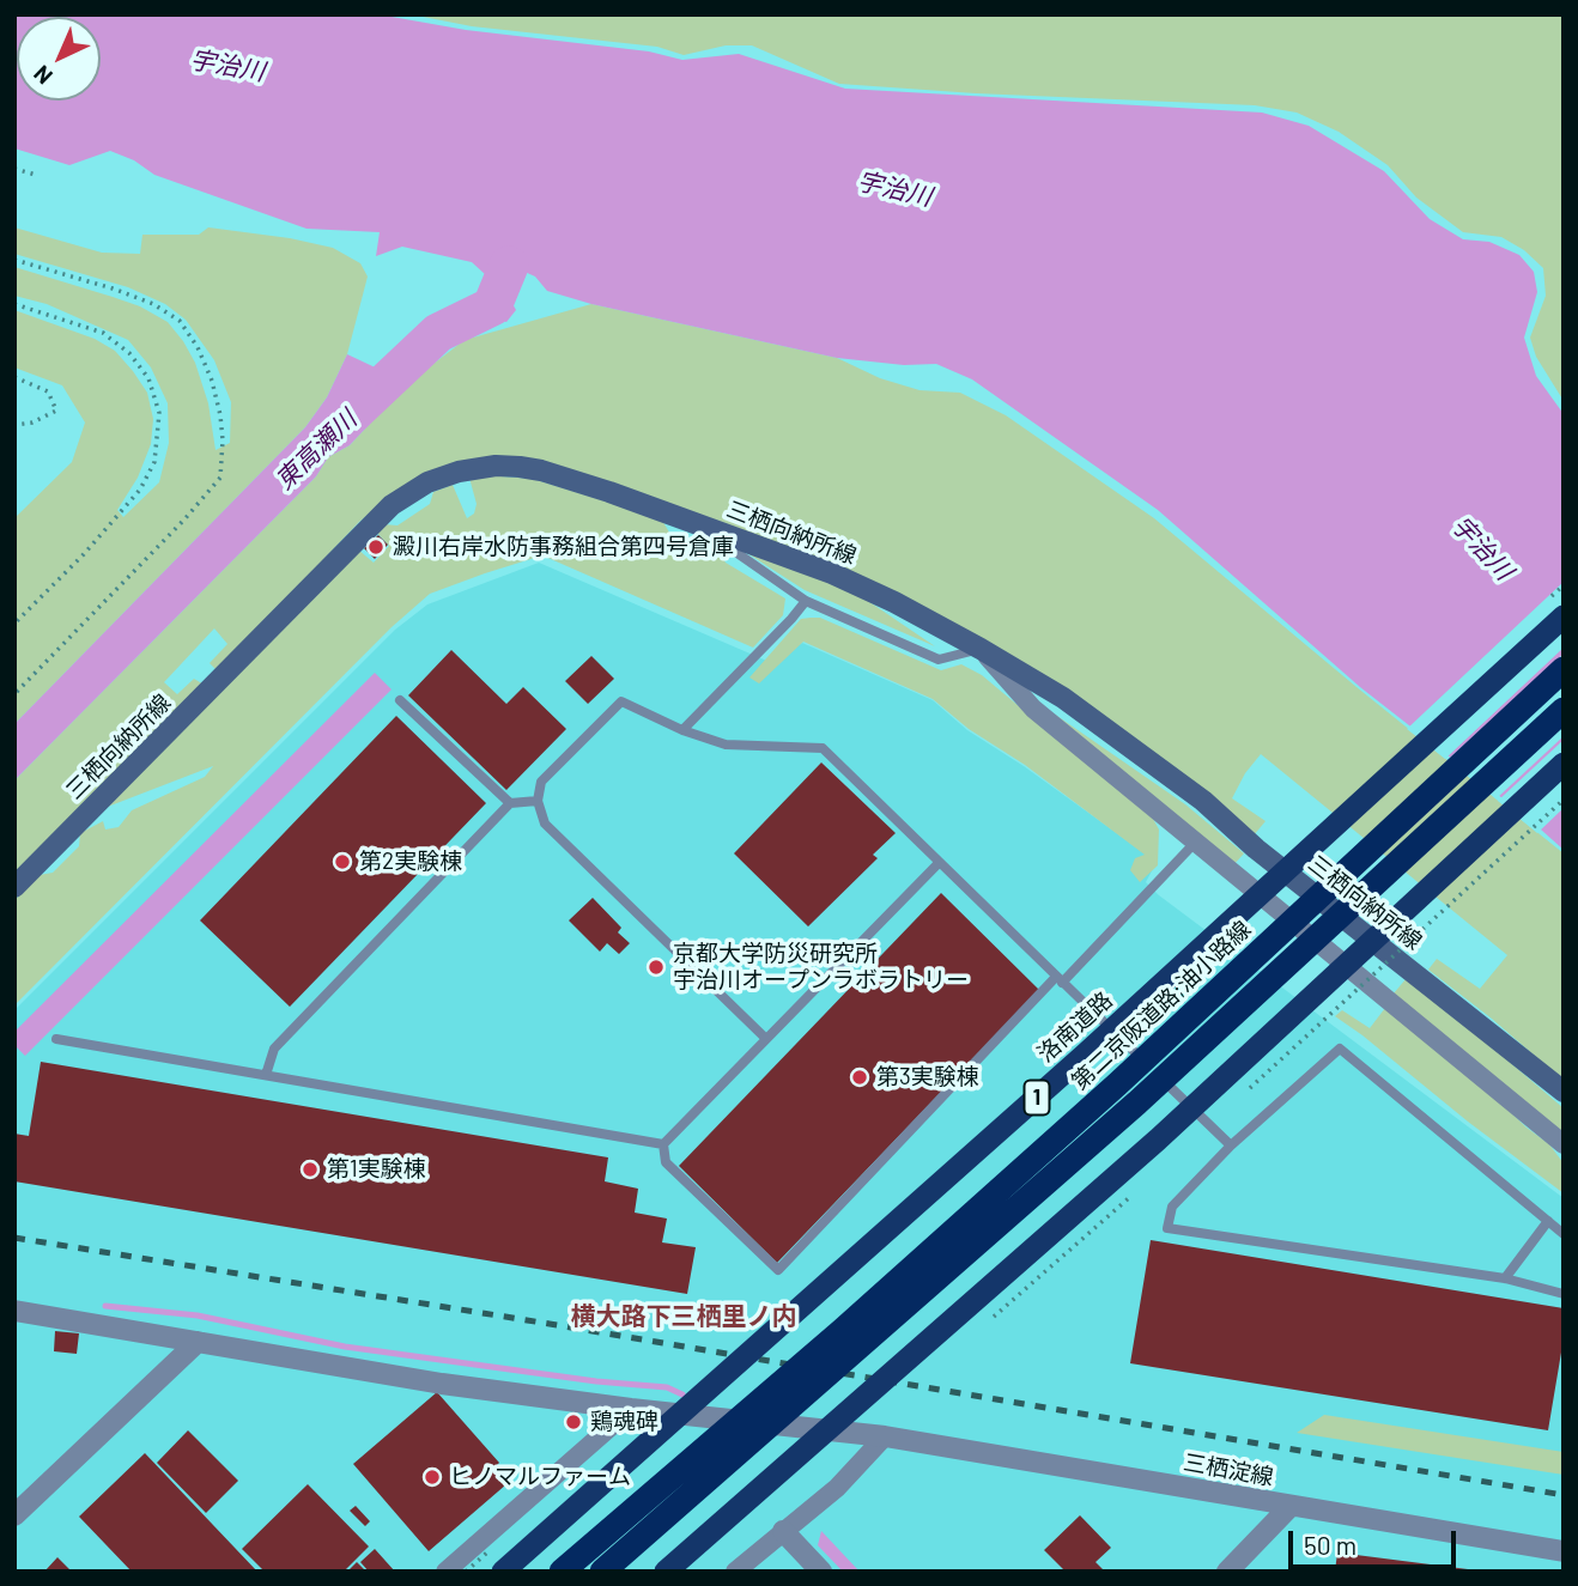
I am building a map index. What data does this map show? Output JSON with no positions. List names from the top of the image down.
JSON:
{
  "streets": {
    "highway": ["第二京阪道路;油小路線", "洛南道路", "1"],
    "main road": ["三栖向納所線"],
    "street": ["三栖淀線"]
  },
  "districts": ["横大路下三栖里ノ内"],
  "water": ["宇治川", "東高瀬川"],
  "places": [
    "澱川右岸水防事務組合第四号倉庫",
    "第2実験棟",
    "京都大学防災研究所 宇治川オープンラボラトリー",
    "第3実験棟",
    "第1実験棟",
    "鶏魂碑",
    "ヒノマルファーム"
  ],
  "scale_bar": "50 m",
  "north": "bottom left"
}
